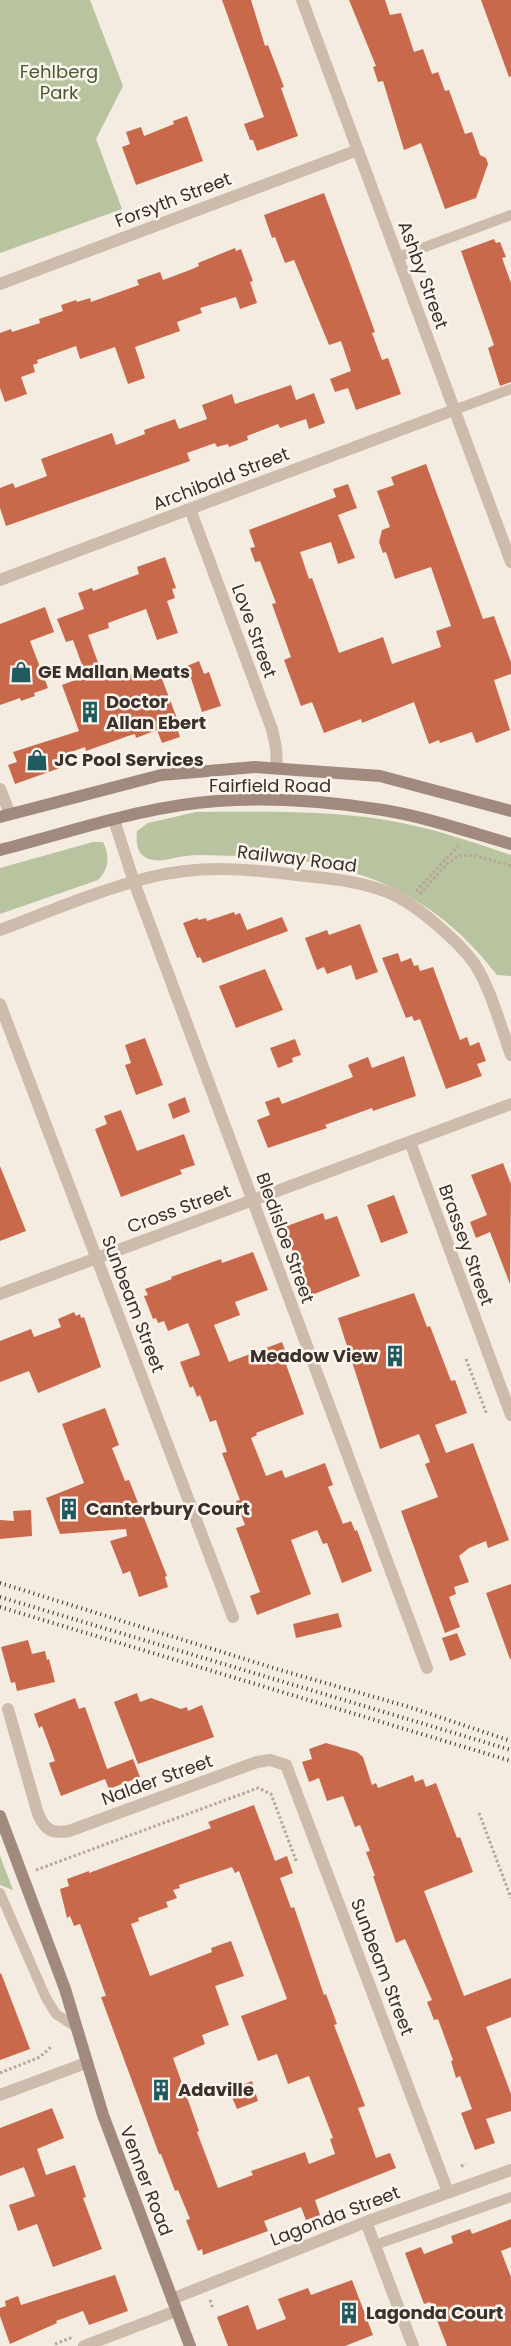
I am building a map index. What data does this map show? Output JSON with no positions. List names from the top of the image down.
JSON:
{
  "streets": {
    "main road": ["Fairfield Road", "Venner Road"],
    "street": [
      "Forsyth Street",
      "Ashby Street",
      "Archibald Street",
      "Love Street",
      "Railway Road",
      "Cross Street",
      "Bledisloe Street",
      "Brassey Street",
      "Sunbeam Street",
      "Nalder Street",
      "Lagonda Street"
    ]
  },
  "crossings": [
    ["Forsyth Street", "Ashby Street"],
    ["Ashby Street", "Archibald Street"],
    ["Archibald Street", "Love Street"],
    ["Love Street", "Fairfield Road"],
    ["Fairfield Road", "Bledisloe Street"],
    ["Railway Road", "Bledisloe Street"],
    ["Cross Street", "Bledisloe Street"],
    ["Cross Street", "Brassey Street"],
    ["Cross Street", "Sunbeam Street"],
    ["Sunbeam Street", "Nalder Street"],
    ["Sunbeam Street", "Lagonda Street"],
    ["Venner Road", "Lagonda Street"]
  ],
  "parks": ["Fehlberg Park"],
  "places": {
    "shop": ["GE Mallan Meats", "JC Pool Services"],
    "building": [
      "Doctor Allan Ebert",
      "Meadow View",
      "Canterbury Court",
      "Adaville",
      "Lagonda Court"
    ]
  }
}
